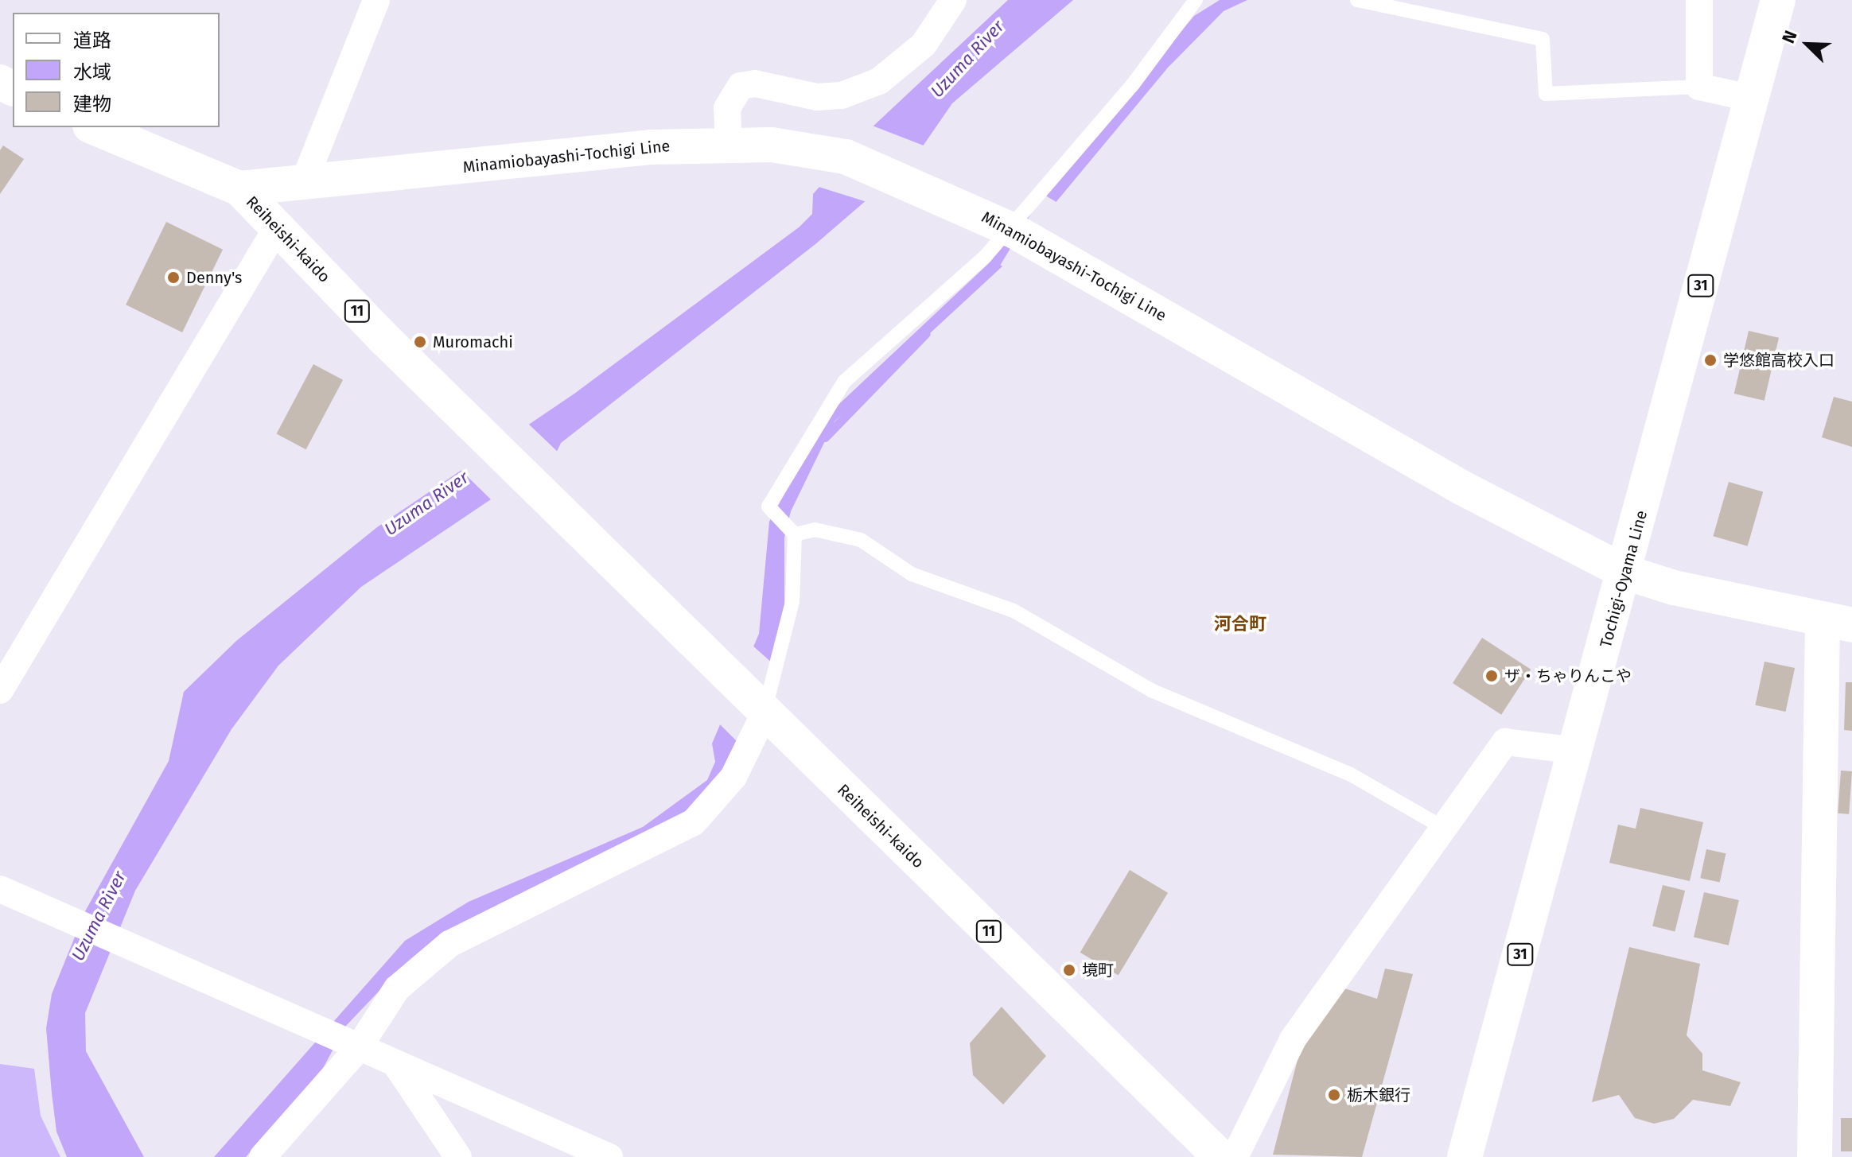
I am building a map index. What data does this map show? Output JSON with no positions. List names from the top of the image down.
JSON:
{
  "streets": {
    "main road": [
      "Minamiobayashi-Tochigi Line",
      "Reiheishi-kaido",
      "31",
      "11",
      "Tochigi-Oyama Line"
    ]
  },
  "crossings": [
    ["Minamiobayashi-Tochigi Line", "Reiheishi-kaido"],
    ["Minamiobayashi-Tochigi Line", "Tochigi-Oyama Line"]
  ],
  "districts": ["河合町"],
  "water": ["Uzuma River"],
  "places": [
    "Denny's",
    "Muromachi",
    "学悠館高校入口",
    "ザ・ちゃりんこや",
    "境町",
    "栃木銀行"
  ],
  "legend": ["道路", "水域", "建物"],
  "north": "top left"
}
